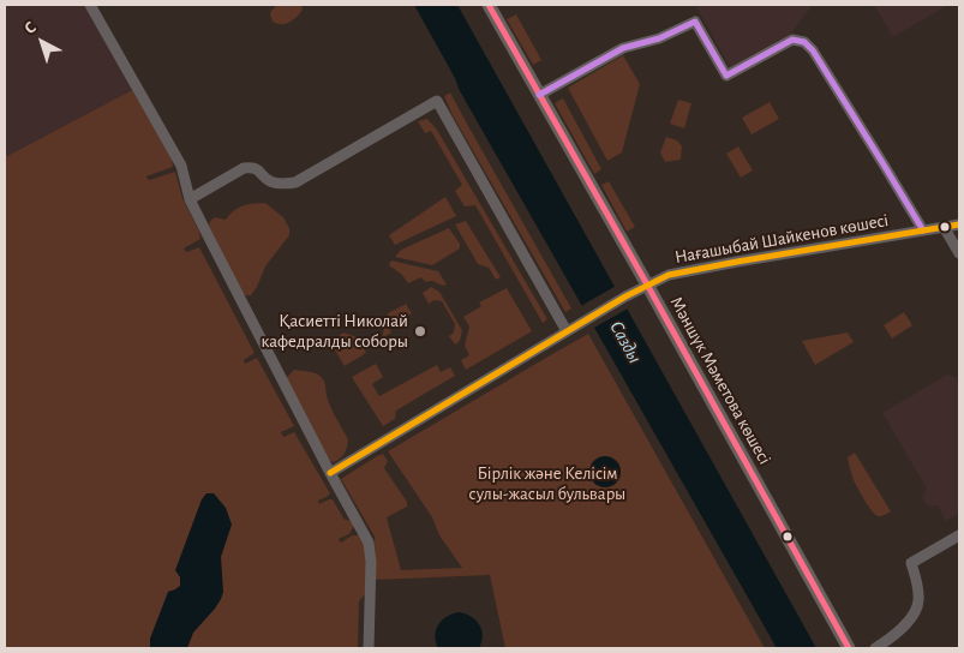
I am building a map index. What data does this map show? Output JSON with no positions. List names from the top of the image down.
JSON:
{
  "streets": {
    "main road": ["Мәншүк Мәметова көшесі"],
    "street": ["Нағашыбай Шайкенов көшесі"]
  },
  "crossings": [
    ["Нағашыбай Шайкенов көшесі", "Мәншүк Мәметова көшесі"]
  ],
  "water": ["Сазды"],
  "parks": ["Бірлік және Келісім сулы-жасыл бульвары"],
  "places": ["Қасиетті Николай кафедралды соборы"],
  "north": "top left"
}
